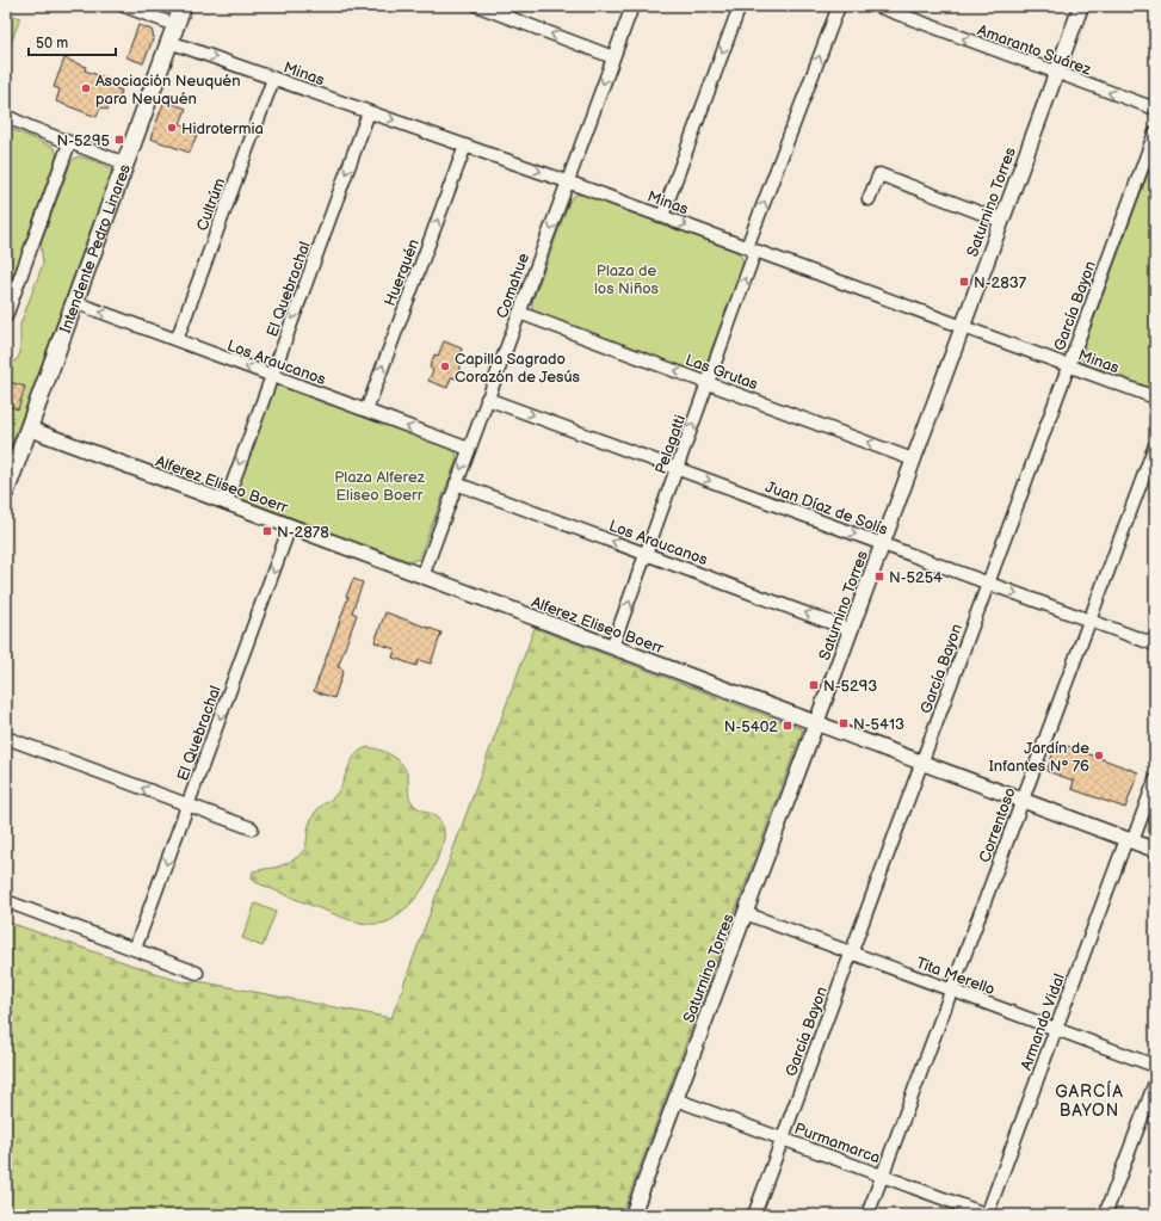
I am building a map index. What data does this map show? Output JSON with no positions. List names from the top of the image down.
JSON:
{
  "streets": {
    "main road": ["Intendente Pedro Linares"],
    "street": [
      "Amaranto Suárez",
      "Minas",
      "Saturnino Torres",
      "Cultrúm",
      "Huerquén",
      "Comahue",
      "El Quebrachal",
      "García Bayon",
      "Los Araucanos",
      "Las Grutas",
      "Pelagatti",
      "Alferez Eliseo Boerr",
      "Juan Díaz de Solís",
      "Correntoso",
      "Tita Merello",
      "Armando Vidal",
      "Purmamarca"
    ]
  },
  "crossings": [
    ["Amaranto Suárez", "Saturnino Torres"],
    ["Minas", "Saturnino Torres"],
    ["Minas", "Cultrúm"],
    ["Minas", "Intendente Pedro Linares"],
    ["Minas", "Huerquén"],
    ["Minas", "Comahue"],
    ["Minas", "El Quebrachal"],
    ["Minas", "García Bayon"],
    ["Minas", "Pelagatti"],
    ["Saturnino Torres", "Los Araucanos"],
    ["Saturnino Torres", "Las Grutas"],
    ["Saturnino Torres", "Alferez Eliseo Boerr"],
    ["Saturnino Torres", "Juan Díaz de Solís"],
    ["Saturnino Torres", "Tita Merello"],
    ["Saturnino Torres", "Purmamarca"],
    ["Cultrúm", "Los Araucanos"],
    ["Intendente Pedro Linares", "Los Araucanos"],
    ["Intendente Pedro Linares", "Alferez Eliseo Boerr"],
    ["Huerquén", "Los Araucanos"],
    ["Comahue", "Los Araucanos"],
    ["Comahue", "Las Grutas"],
    ["Comahue", "Alferez Eliseo Boerr"],
    ["Comahue", "Juan Díaz de Solís"],
    ["El Quebrachal", "Los Araucanos"],
    ["El Quebrachal", "Alferez Eliseo Boerr"],
    ["García Bayon", "Alferez Eliseo Boerr"],
    ["García Bayon", "Juan Díaz de Solís"],
    ["García Bayon", "Tita Merello"],
    ["García Bayon", "Purmamarca"],
    ["Los Araucanos", "Pelagatti"],
    ["Las Grutas", "Pelagatti"],
    ["Pelagatti", "Alferez Eliseo Boerr"],
    ["Pelagatti", "Juan Díaz de Solís"],
    ["Alferez Eliseo Boerr", "Correntoso"],
    ["Alferez Eliseo Boerr", "Armando Vidal"],
    ["Juan Díaz de Solís", "Correntoso"],
    ["Correntoso", "Tita Merello"],
    ["Correntoso", "Purmamarca"],
    ["Tita Merello", "Armando Vidal"],
    ["Armando Vidal", "Purmamarca"]
  ],
  "one_way": [
    "Amaranto Suárez",
    "Minas",
    "Huerquén",
    "El Quebrachal",
    "Los Araucanos",
    "Las Grutas",
    "Juan Díaz de Solís"
  ],
  "districts": ["GARCÍA BAYON"],
  "parks": ["Plaza de los Niños", "Plaza Alferez Eliseo Boerr"],
  "places": {
    "other": [
      "Asociación Neuquén para Neuquén",
      "Hidrotermia",
      "Capilla Sagrado Corazón de Jesús",
      "Jardín de Infantes N° 76"
    ],
    "transit": [
      "N-5295",
      "N-2837",
      "N-2878",
      "N-5254",
      "N-5293",
      "N-5413",
      "N-5402"
    ]
  },
  "scale_bar": "50 m"
}
